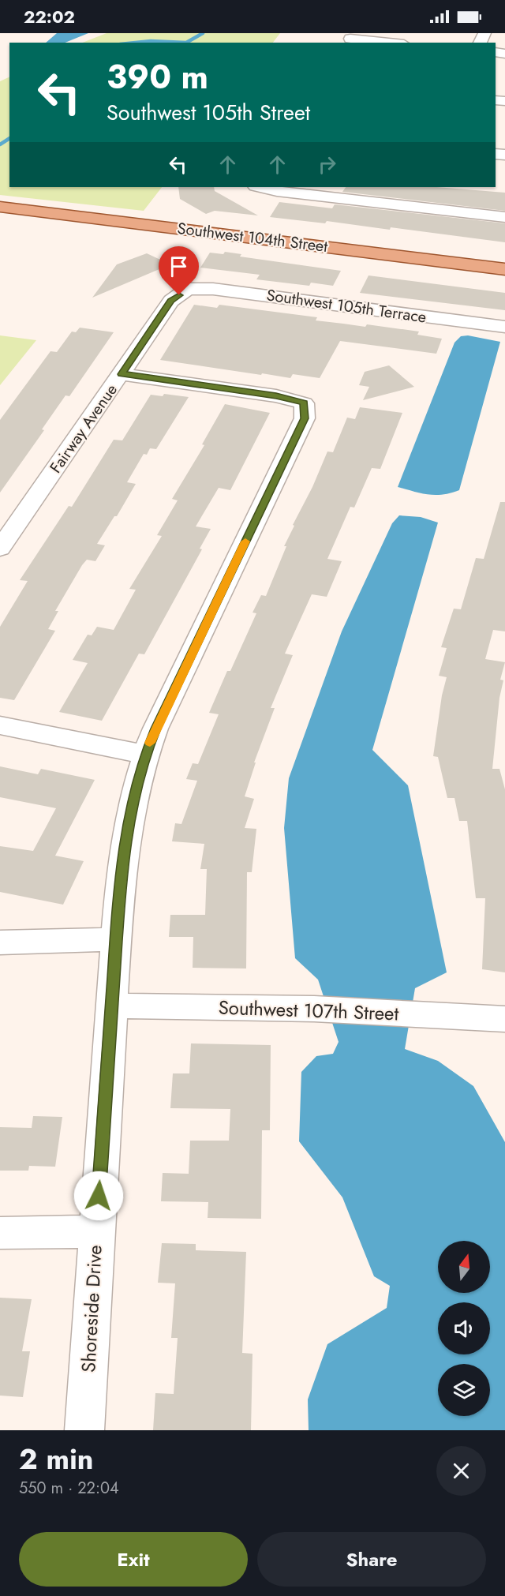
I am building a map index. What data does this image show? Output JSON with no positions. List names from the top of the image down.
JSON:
{
  "streets": {
    "main road": ["Southwest 104th Street"],
    "street": [
      "Southwest 105th Terrace",
      "Fairway Avenue",
      "Southwest 107th Street",
      "Shoreside Drive"
    ]
  },
  "crossings": [
    ["Southwest 105th Terrace", "Fairway Avenue"],
    ["Fairway Avenue", "Shoreside Drive"],
    ["Southwest 107th Street", "Shoreside Drive"]
  ],
  "north": "top",
  "page": {
    "status": "22:02",
    "turn": ["390 m", "Southwest 105th Street"],
    "heading": ["2 min", "550 m · 22:04"],
    "buttons": ["Exit", "Share"]
  }
}
